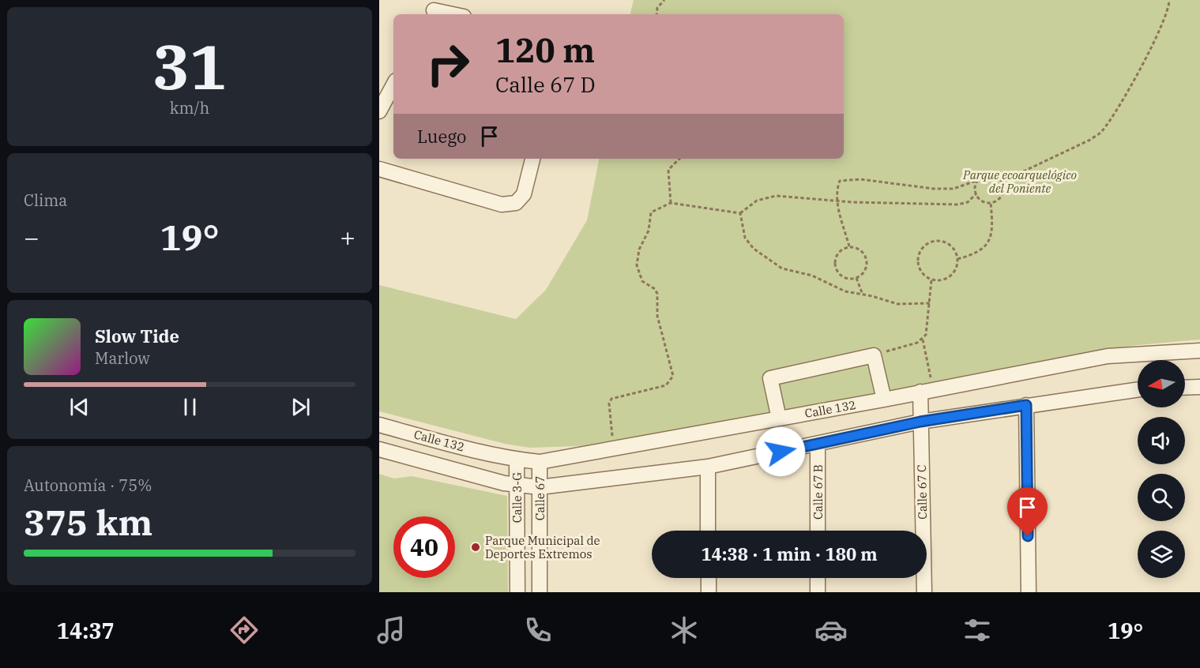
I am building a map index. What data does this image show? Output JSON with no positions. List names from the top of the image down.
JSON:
{
  "streets": {
    "street": [
      "Calle 132",
      "Calle 67 B",
      "Calle 67 C",
      "Calle 3-G",
      "Calle 67"
    ]
  },
  "crossings": [
    ["Calle 132", "Calle 67 B"],
    ["Calle 132", "Calle 67 C"],
    ["Calle 132", "Calle 3-G"],
    ["Calle 132", "Calle 67"]
  ],
  "parks": ["Parque ecoarquelógico del Poniente"],
  "places": ["Parque Municipal de Deportes Extremos"],
  "north": "left",
  "page": {
    "tile": [
      ["31", "km/h"],
      "Clima",
      ["Autonomía · 75%", "375 km"]
    ],
    "turn": ["120 m", "Calle 67 D"],
    "then": "Luego",
    "heat": ["−", "19°", "+"],
    "song": ["Slow Tide", "Marlow"],
    "limit": "40",
    "trip": "14:38 · 1 min · 180 m",
    "tabs": ["14:37", "19°"]
  }
}
